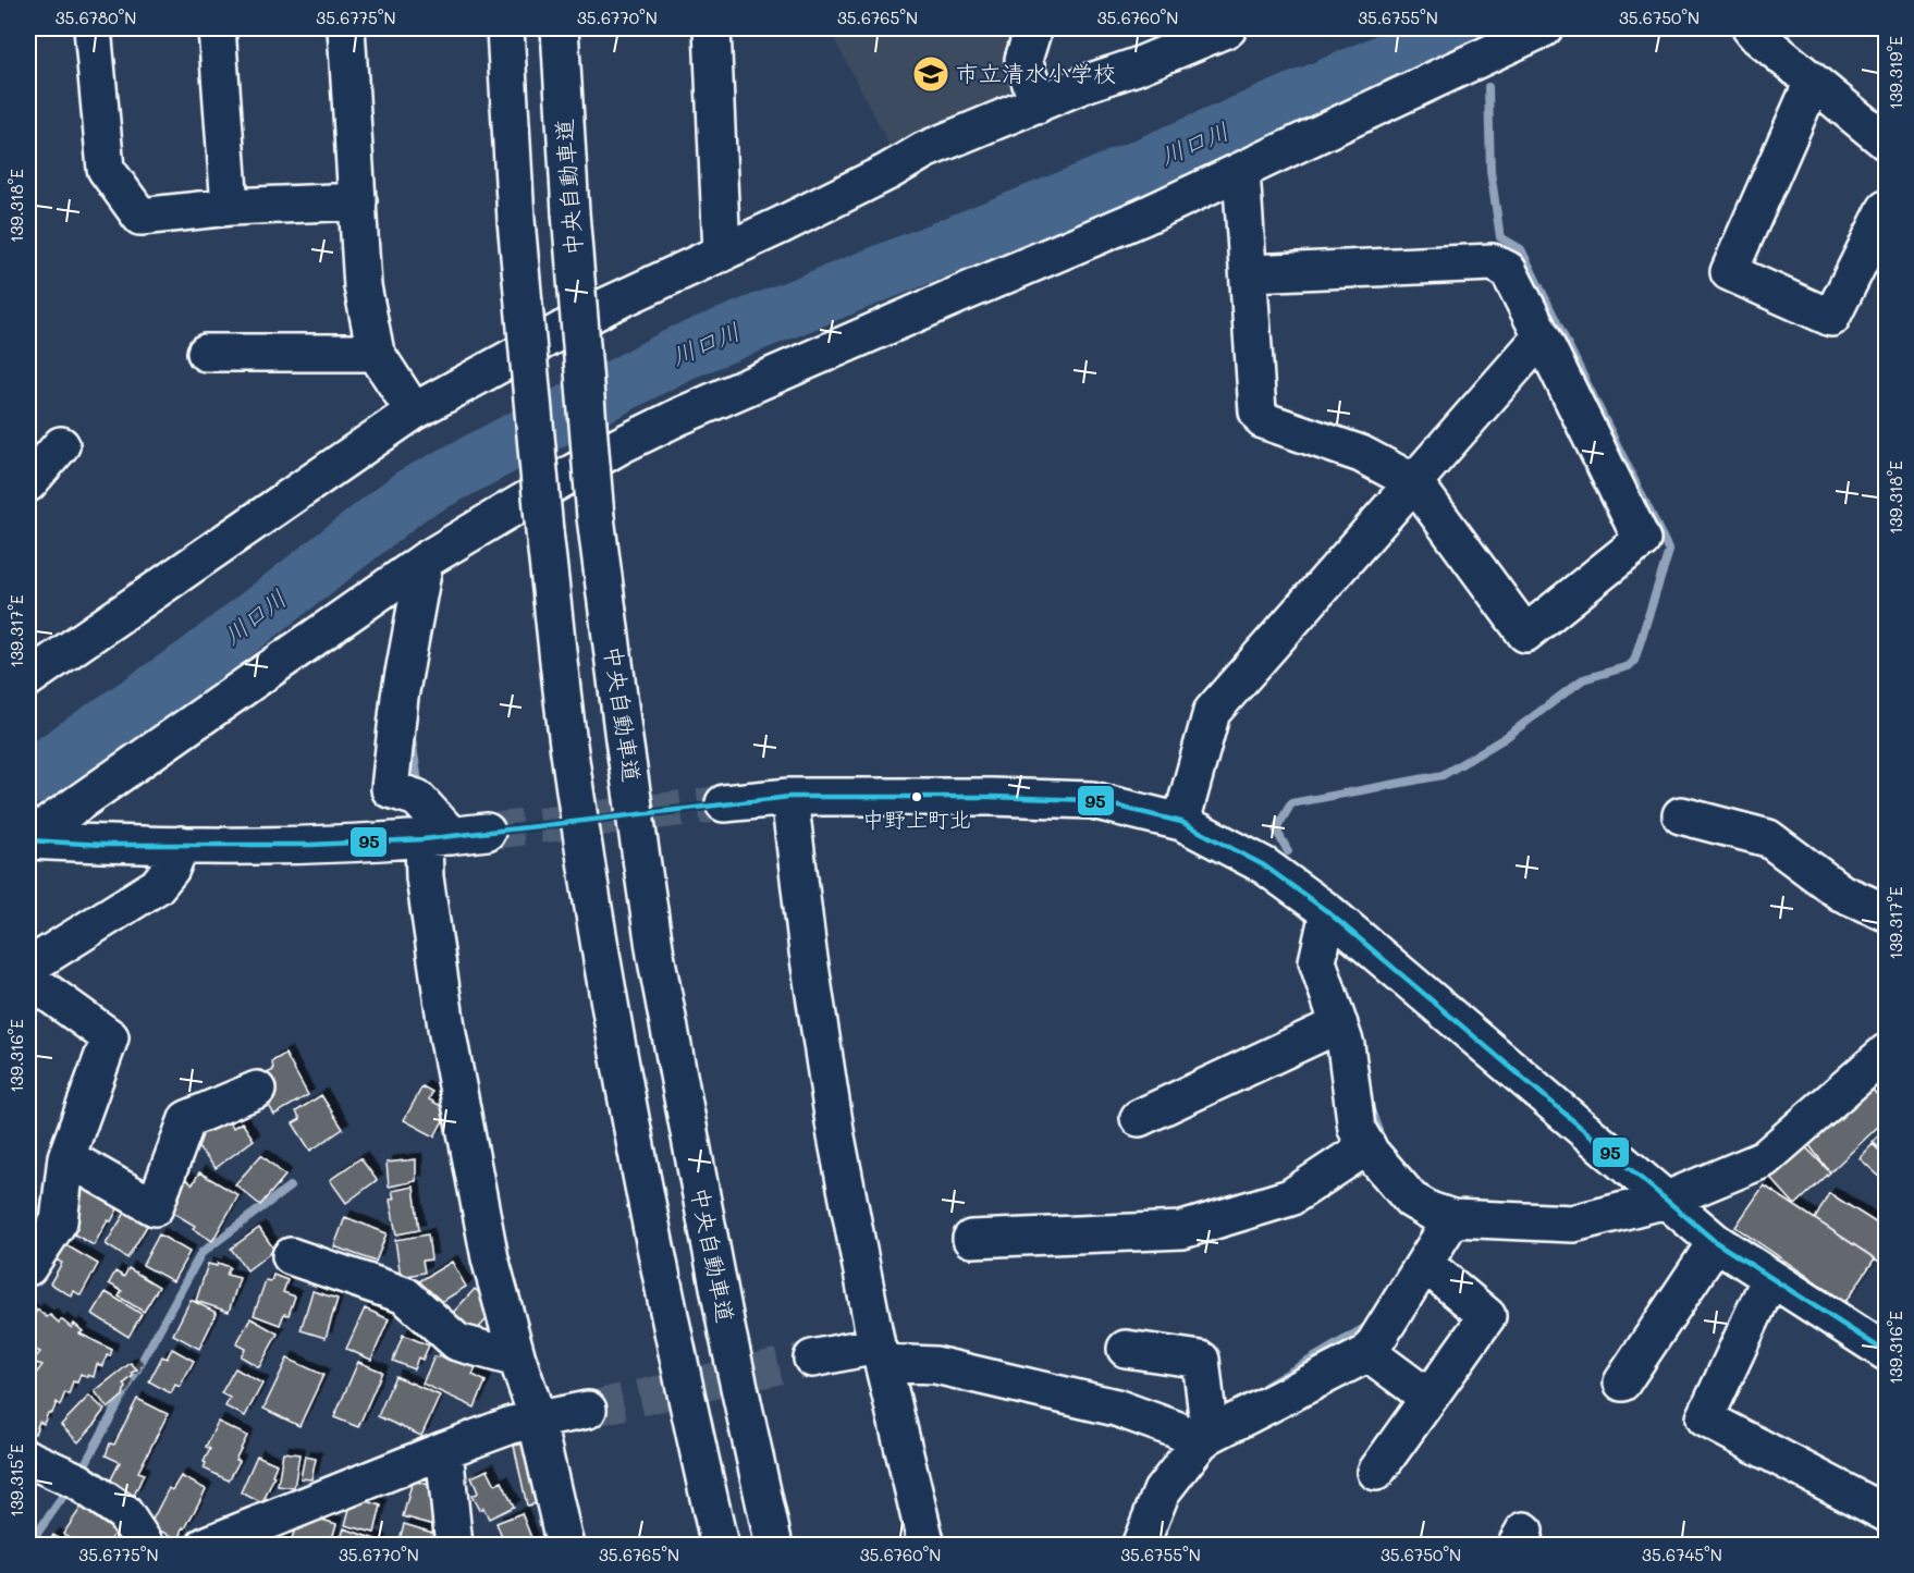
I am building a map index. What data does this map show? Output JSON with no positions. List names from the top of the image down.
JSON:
{
  "streets": {
    "main road": ["中央自動車道"]
  },
  "water": ["川口川"],
  "places": {
    "school or university": ["市立清水小学校"],
    "other": ["中野上町北"]
  },
  "lines": ["transit line 95"],
  "coordinates": [
    "35.6780°N",
    "35.6775°N",
    "35.6770°N",
    "35.6765°N",
    "35.6760°N",
    "35.6755°N",
    "35.6750°N",
    "139.319°E",
    "139.318°E",
    "139.317°E",
    "139.316°E",
    "139.315°E",
    "35.6745°N"
  ]
}
